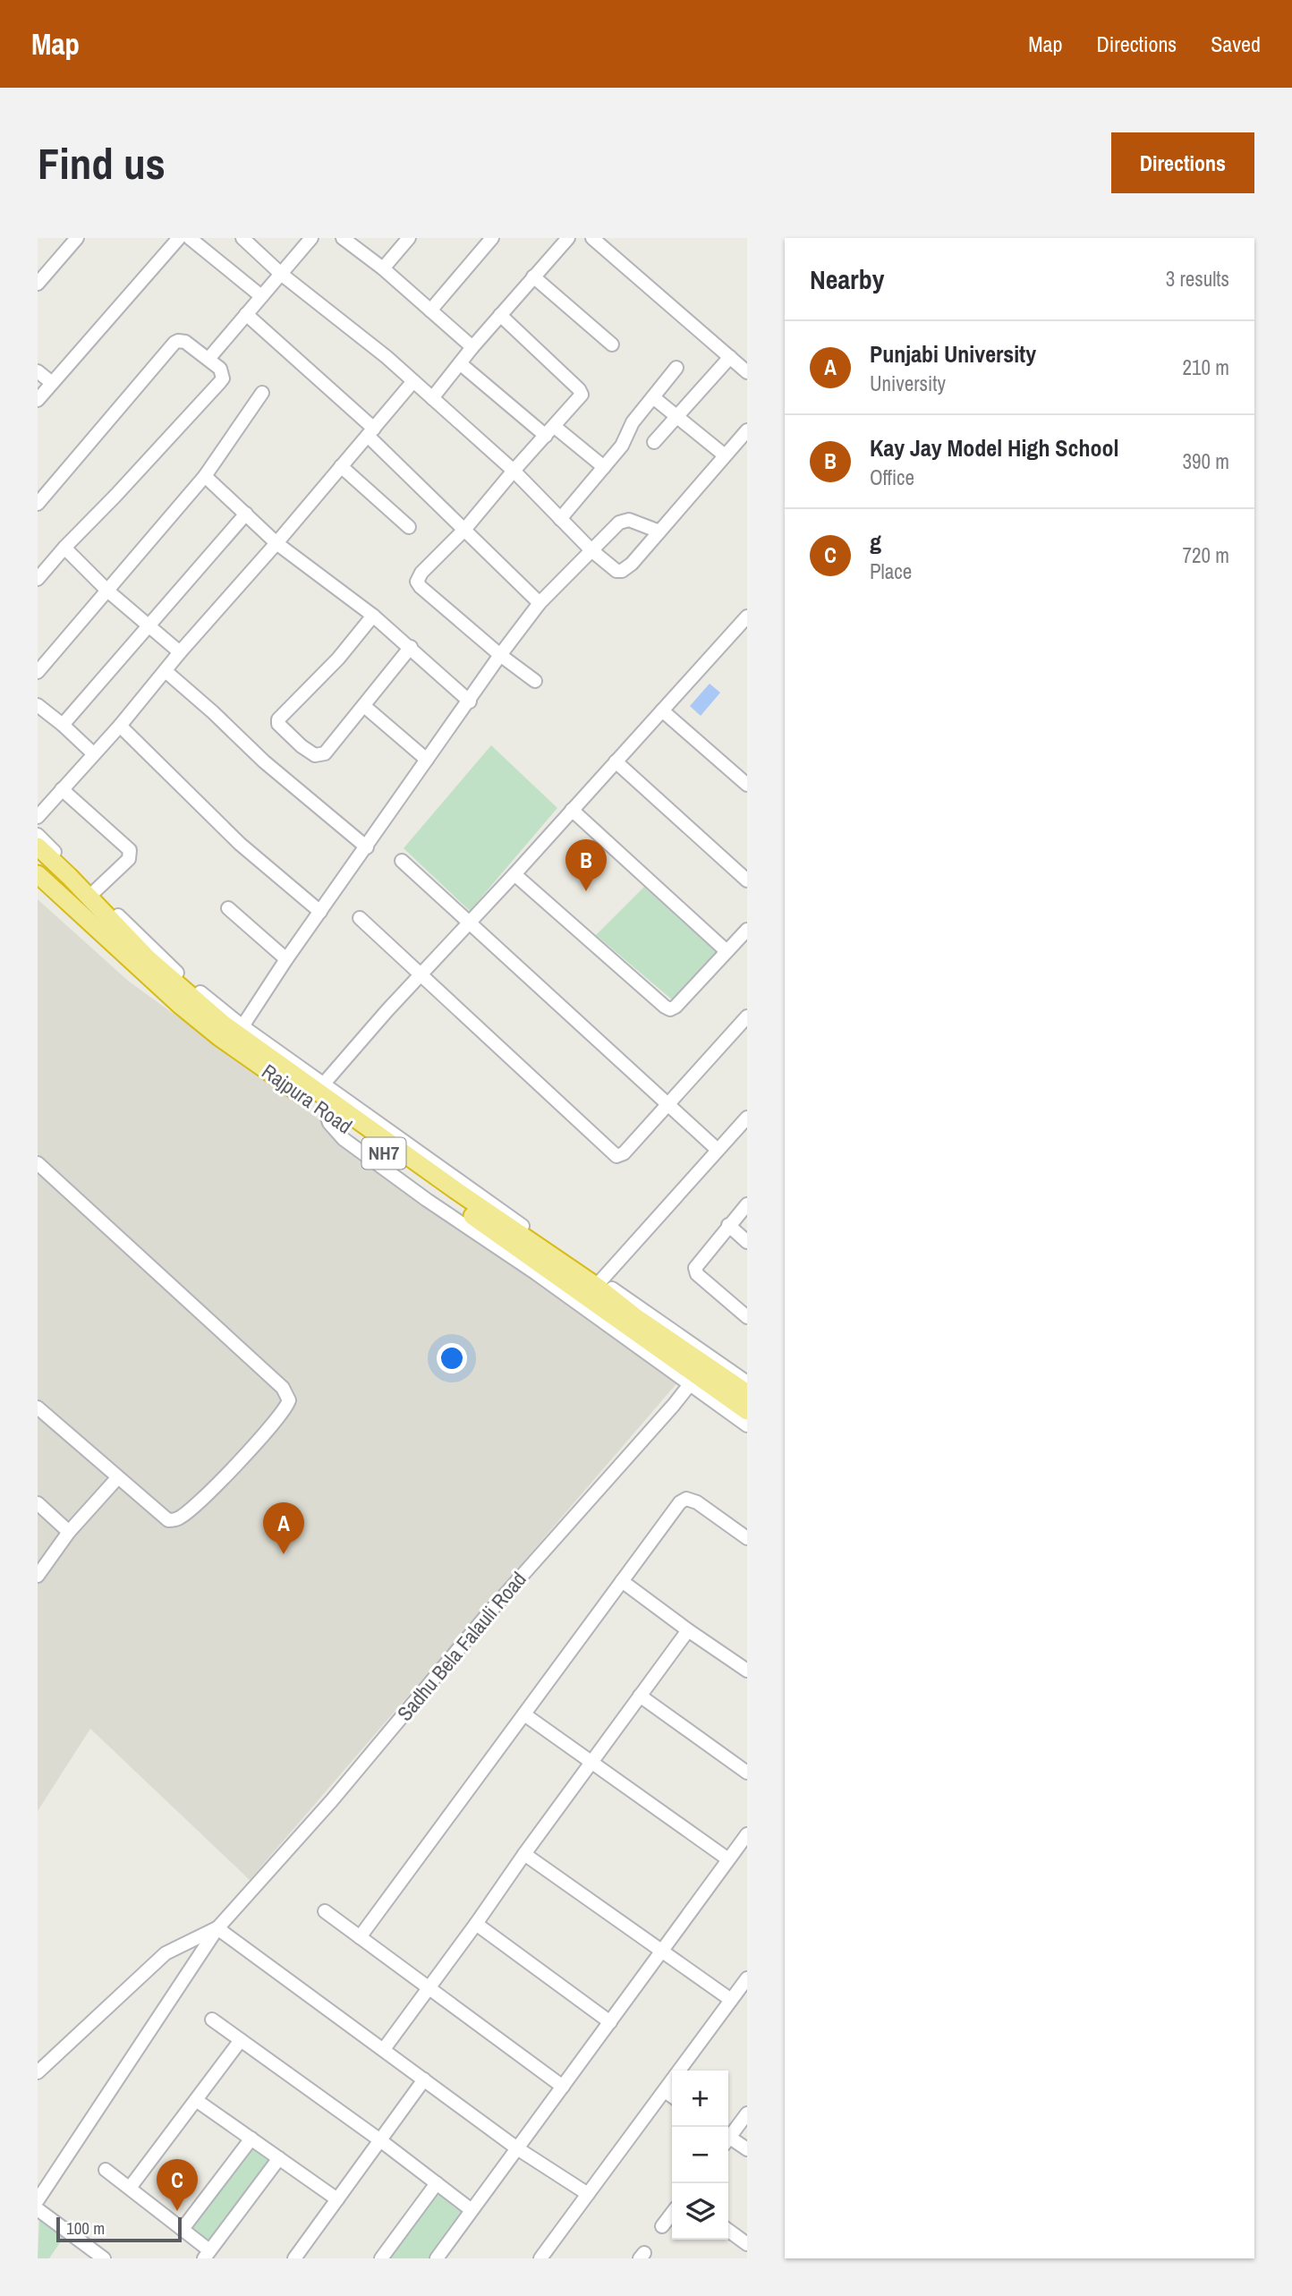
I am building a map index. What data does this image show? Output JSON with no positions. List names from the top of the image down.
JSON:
{
  "streets": {
    "highway": ["Rajpura Road", "NH7"],
    "street": ["Sadhu Bela Falauli Road"]
  },
  "crossings": [
    ["Rajpura Road", "NH7"],
    ["Rajpura Road", "Sadhu Bela Falauli Road"],
    ["NH7", "Sadhu Bela Falauli Road"]
  ],
  "scale_bar": "100 m",
  "page": {
    "header": "Map",
    "nav": ["Map", "Directions", "Saved"],
    "buttons": "Directions",
    "title": "Find us",
    "heading": ["Nearby", "3 results"],
    "list": [
      {
        "mark": "A",
        "name": "Punjabi University",
        "note": "University",
        "value": "210 m"
      },
      {
        "mark": "B",
        "name": "Kay Jay Model High School",
        "note": "Office",
        "value": "390 m"
      },
      {
        "mark": "C",
        "name": "g",
        "note": "Place",
        "value": "720 m"
      }
    ],
    "pins": ["B", "A", "C"],
    "map_buttons": ["+", "−"],
    "scale": "100 m"
  }
}
